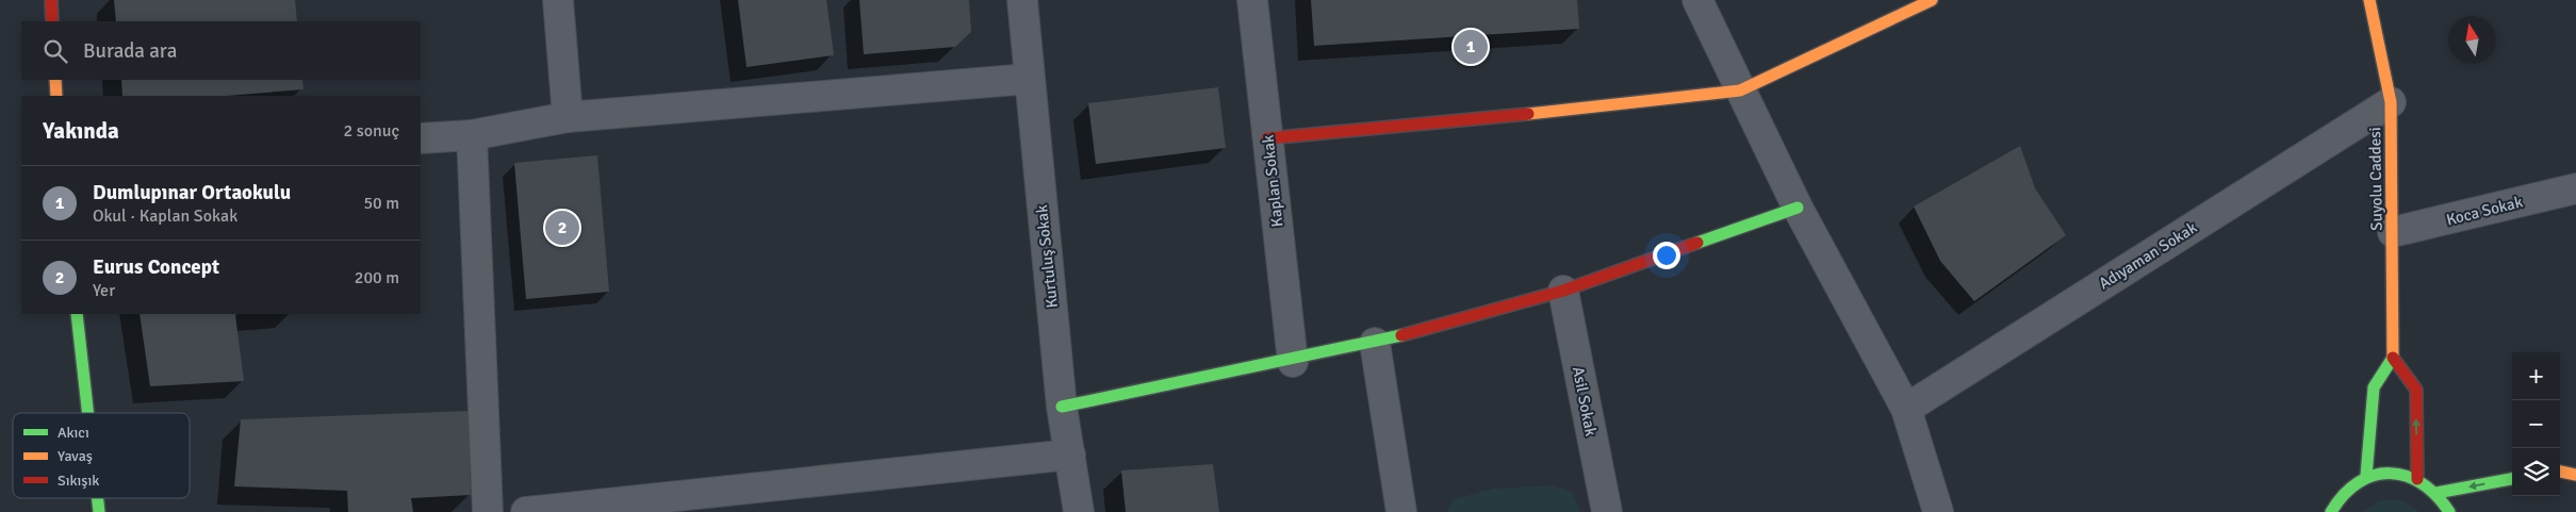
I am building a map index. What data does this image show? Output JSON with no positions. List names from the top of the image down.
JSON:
{
  "streets": {
    "street": [
      "Suyolu Caddesi",
      "Kaplan Sokak",
      "Koca Sokak",
      "Adıyaman Sokak",
      "Kurtuluş Sokak",
      "Asil Sokak"
    ]
  },
  "crossings": [
    ["Suyolu Caddesi", "Koca Sokak"],
    ["Suyolu Caddesi", "Adıyaman Sokak"]
  ],
  "legend": ["Akıcı", "Yavaş", "Sıkışık"],
  "north": "top",
  "page": {
    "search": "Burada ara",
    "pins": ["1", "2"],
    "heading": ["Yakında", "2 sonuç"],
    "list": [
      {
        "mark": "1",
        "name": "Dumlupınar Ortaokulu",
        "note": "Okul · Kaplan Sokak",
        "value": "50 m"
      },
      {
        "mark": "2",
        "name": "Eurus Concept",
        "note": "Yer",
        "value": "200 m"
      }
    ],
    "map_buttons": ["+", "−"]
  }
}
